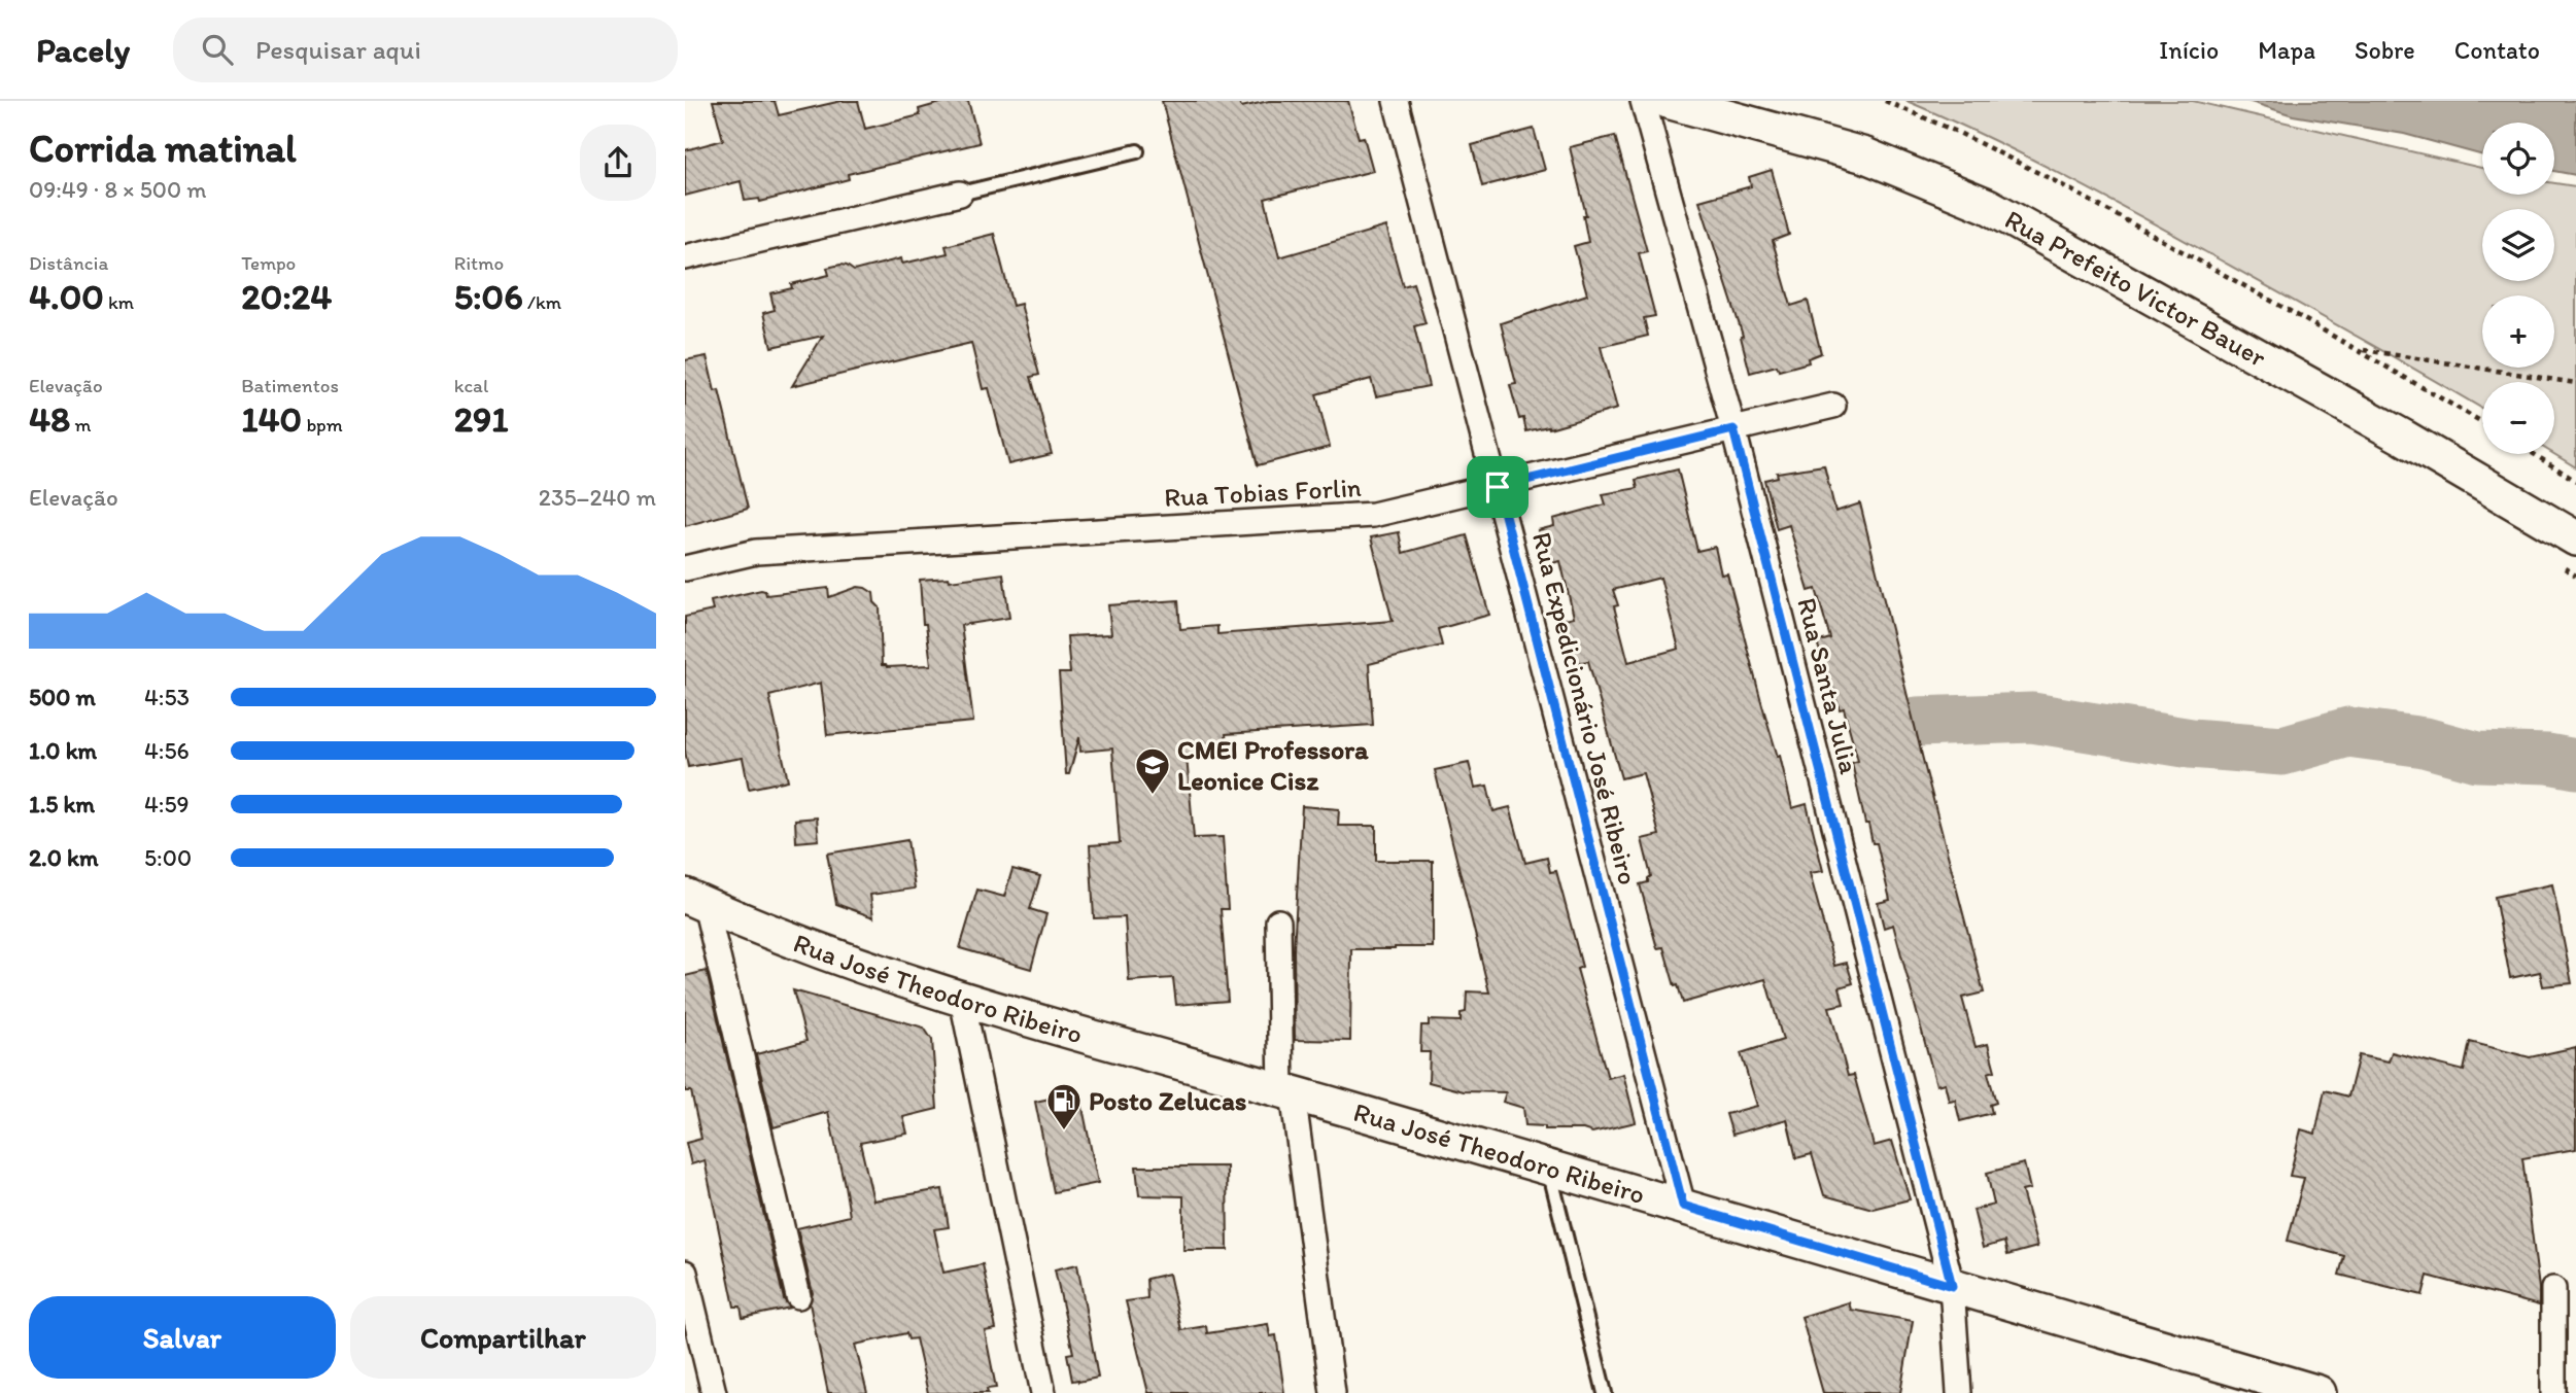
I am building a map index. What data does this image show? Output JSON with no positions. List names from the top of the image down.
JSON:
{
  "streets": {
    "main road": ["Rua Prefeito Victor Bauer", "Rua José Theodoro Ribeiro"],
    "street": ["Rua Tobias Forlin", "Rua Santa Julia", "Rua Expedicionário José Ribeiro"]
  },
  "crossings": [
    ["Rua Tobias Forlin", "Rua Santa Julia"],
    ["Rua Tobias Forlin", "Rua Expedicionário José Ribeiro"],
    ["Rua Santa Julia", "Rua José Theodoro Ribeiro"],
    ["Rua Expedicionário José Ribeiro", "Rua José Theodoro Ribeiro"]
  ],
  "places": {
    "school or university": ["CMEI Professora Leonice Cisz"],
    "fuel station": ["Posto Zelucas"]
  },
  "page": {
    "header": "Pacely",
    "search": "Pesquisar aqui",
    "nav": [
      "Início",
      "Mapa",
      "Sobre",
      "Contato"
    ],
    "heading": ["Corrida matinal", "09:49 · 8 × 500 m"],
    "map_buttons": ["+", "−"],
    "stats": [
      ["Distância", "4.00 km"],
      ["Tempo", "20:24"],
      ["Ritmo", "5:06 /km"],
      ["Elevação", "48 m"],
      ["Batimentos", "140 bpm"],
      ["kcal", "291"]
    ],
    "chart": ["Elevação", "235–240 m"],
    "list": [
      {
        "name": "500 m",
        "note": "4:53"
      },
      {
        "name": "1.0 km",
        "note": "4:56"
      },
      {
        "name": "1.5 km",
        "note": "4:59"
      },
      {
        "name": "2.0 km",
        "note": "5:00"
      }
    ],
    "buttons": ["Salvar", "Compartilhar"]
  }
}
